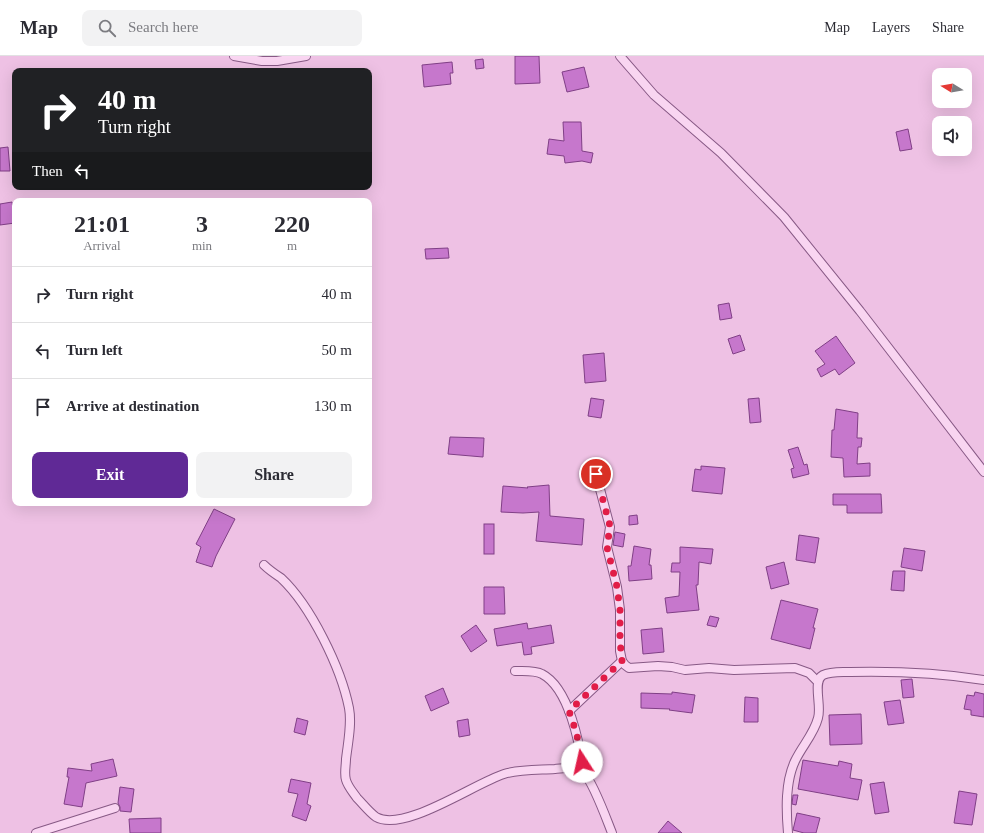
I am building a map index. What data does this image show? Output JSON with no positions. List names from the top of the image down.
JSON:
{
  "north": "left",
  "page": {
    "header": "Map",
    "search": "Search here",
    "nav": ["Map", "Layers", "Share"],
    "turn": ["40 m", "Turn right"],
    "then": "Then",
    "eta": [
      "21:01",
      "Arrival",
      "3",
      "min",
      "220",
      "m"
    ],
    "list": [
      {
        "name": "Turn right",
        "value": "40 m"
      },
      {
        "name": "Turn left",
        "value": "50 m"
      },
      {
        "name": "Arrive at destination",
        "value": "130 m"
      }
    ],
    "buttons": ["Exit", "Share"]
  }
}
